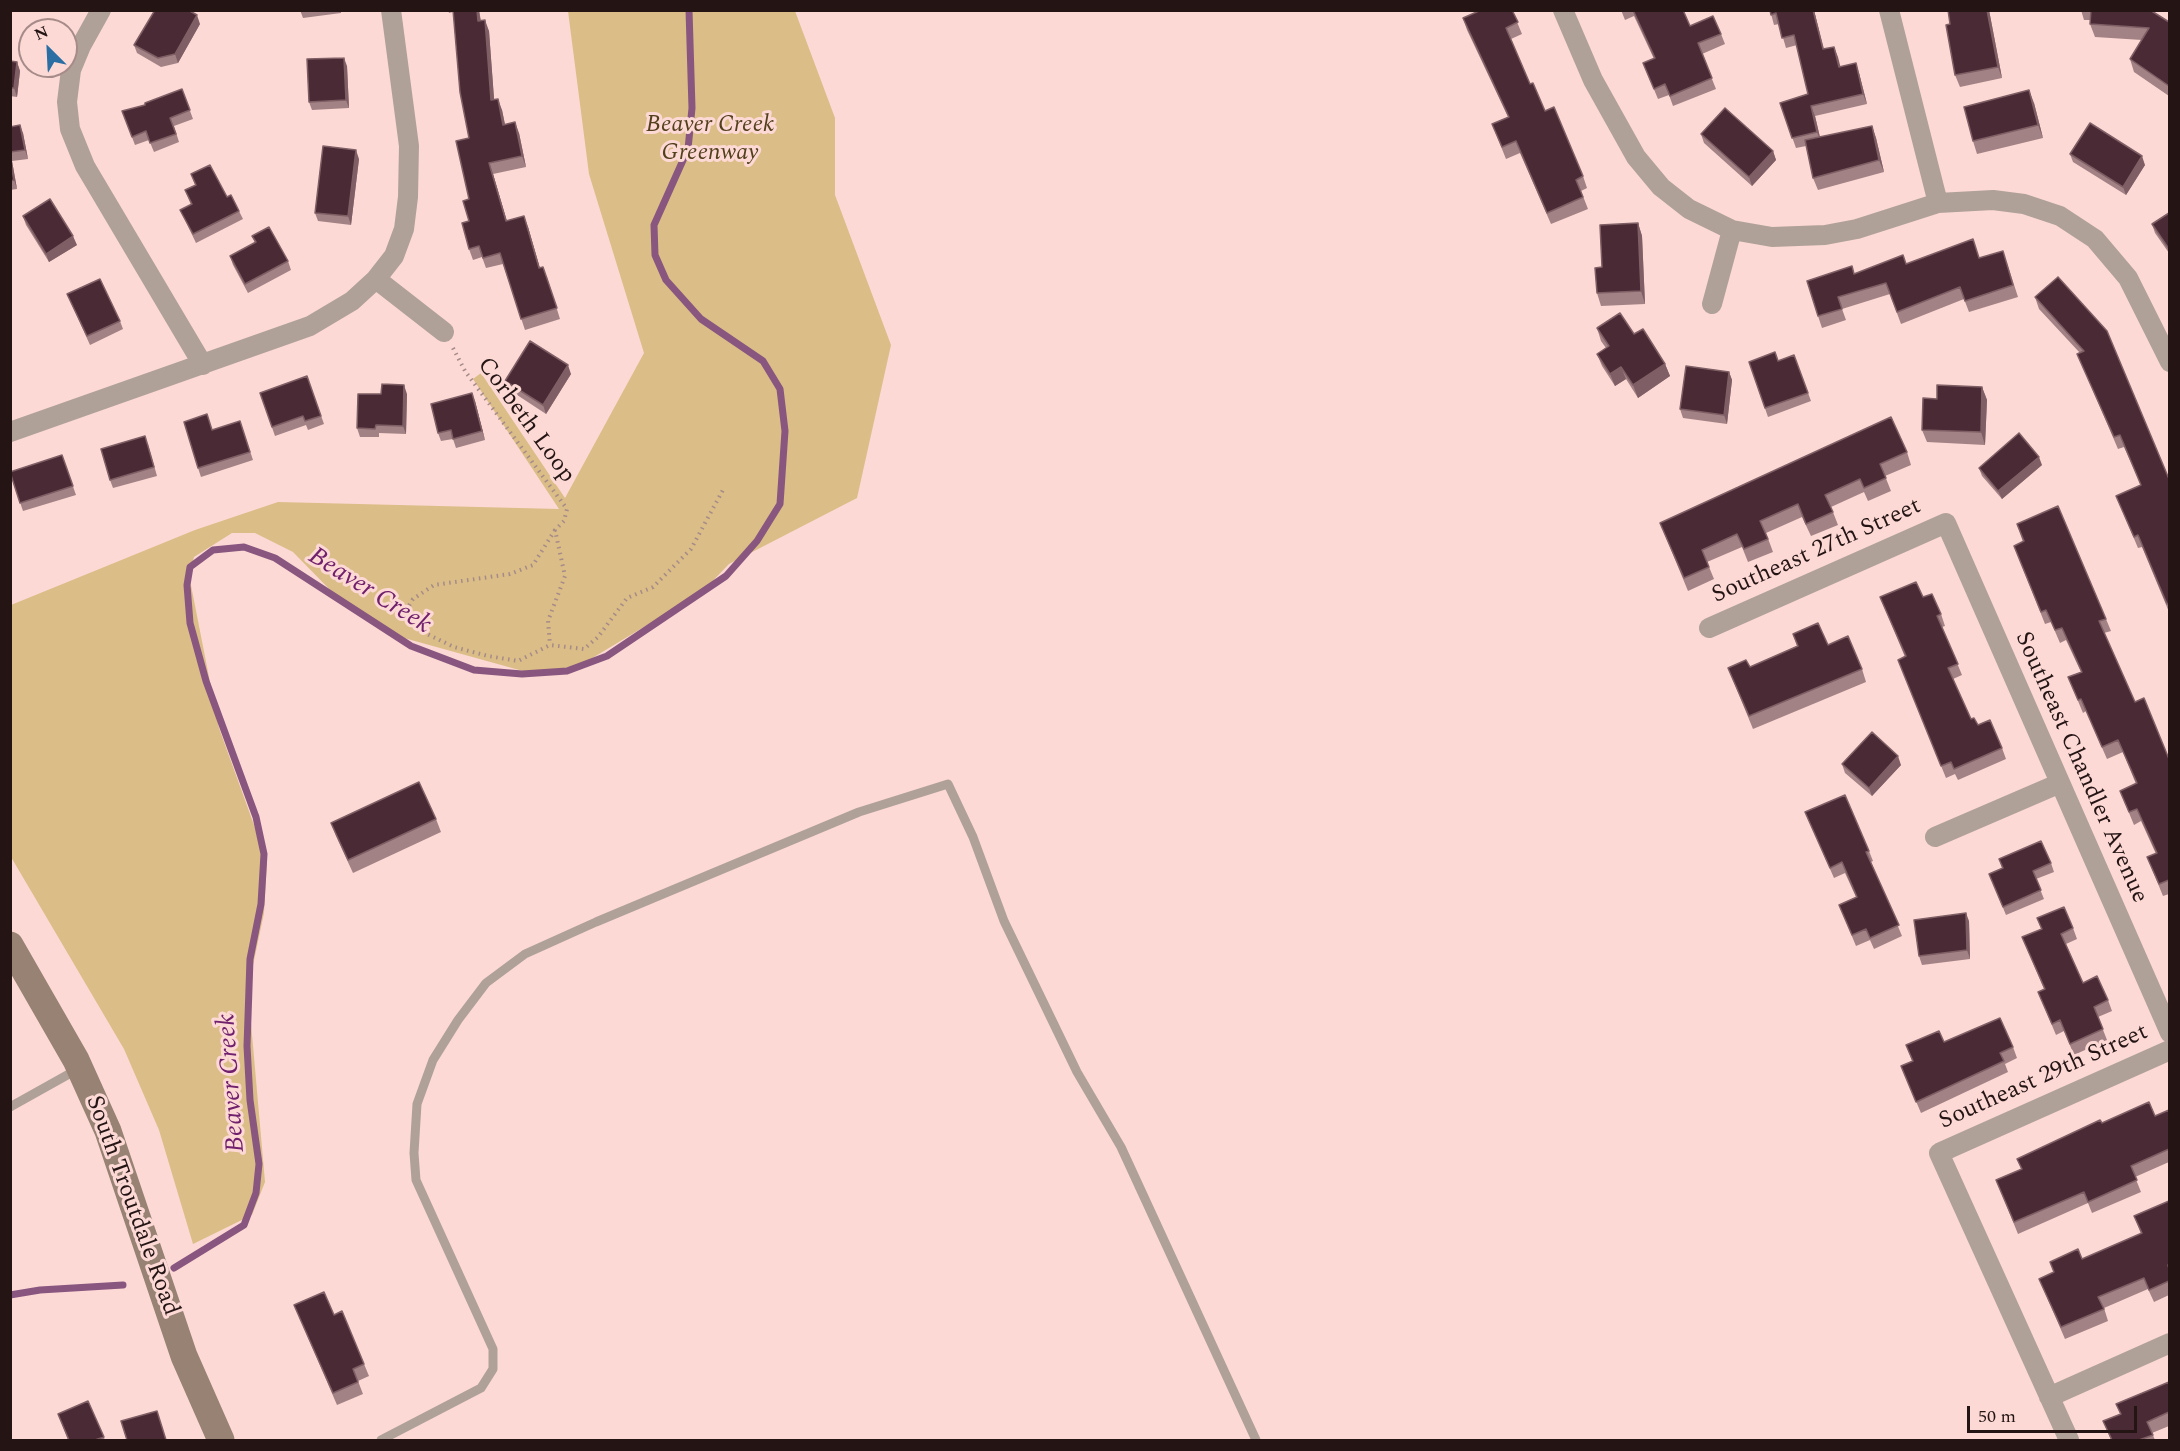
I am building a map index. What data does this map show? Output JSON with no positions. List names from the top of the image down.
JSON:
{
  "streets": {
    "main road": ["South Troutdale Road"],
    "street": ["Southeast 27th Street", "Southeast Chandler Avenue", "Southeast 29th Street"],
    "path": ["Corbeth Loop"]
  },
  "crossings": [
    ["Southeast 27th Street", "Southeast Chandler Avenue"]
  ],
  "water": ["Beaver Creek"],
  "parks": ["Beaver Creek Greenway"],
  "scale_bar": "50 m",
  "north": "top left"
}
